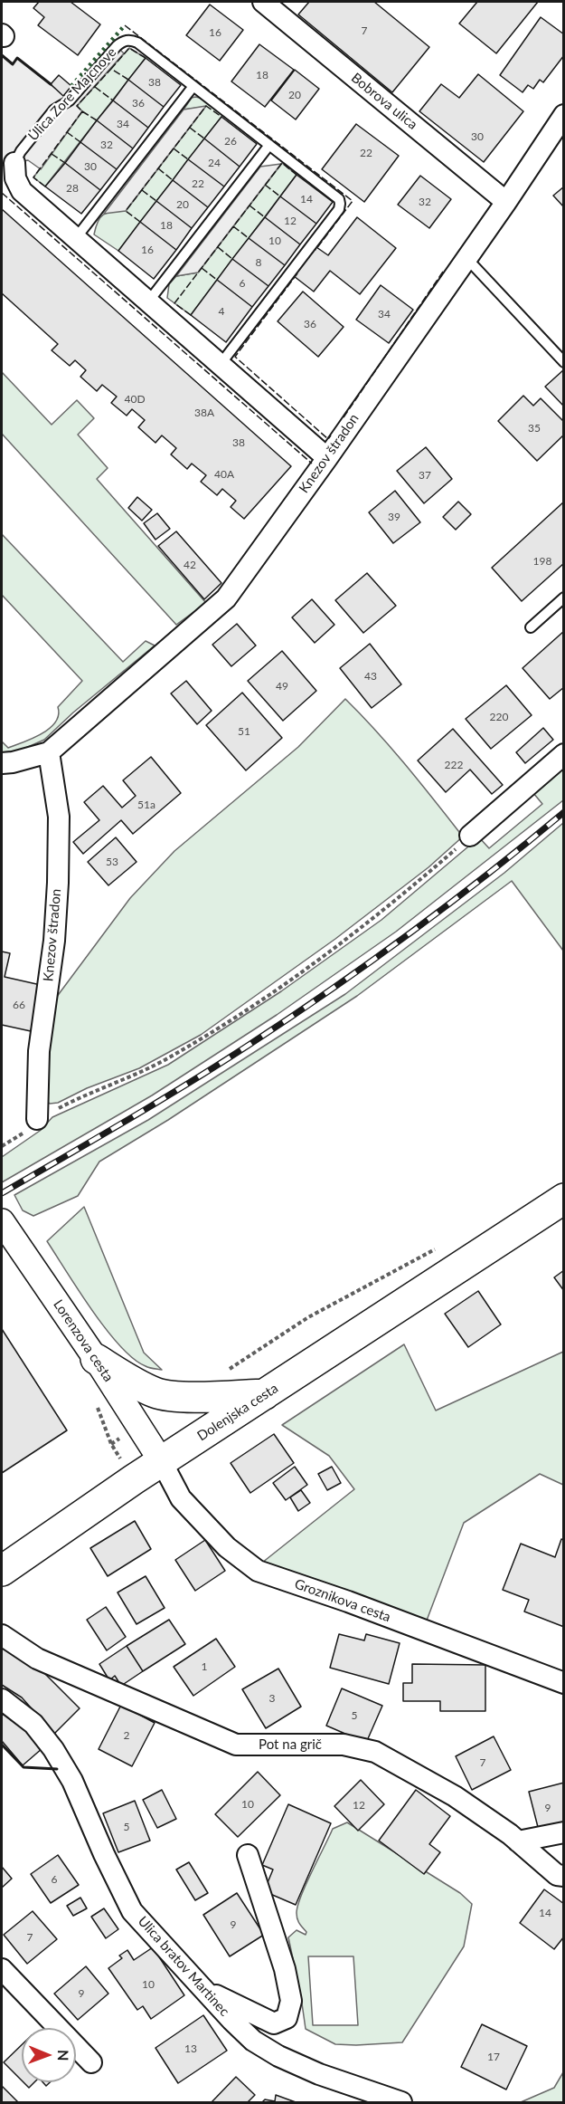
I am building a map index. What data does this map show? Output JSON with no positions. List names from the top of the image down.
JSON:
{
  "streets": {
    "main road": ["Dolenjska cesta"],
    "street": [
      "Ulica Zore Majcnove",
      "Bobrova ulica",
      "Knezov štradon",
      "Lorenzova cesta",
      "Groznikova cesta",
      "Pot na grič",
      "Ulica bratov Martinec"
    ]
  },
  "crossings": [
    ["Ulica Zore Majcnove", "Knezov štradon"],
    ["Bobrova ulica", "Knezov štradon"],
    ["Lorenzova cesta", "Dolenjska cesta"],
    ["Lorenzova cesta", "Groznikova cesta"],
    ["Dolenjska cesta", "Groznikova cesta"]
  ],
  "house_numbers": [
    "7",
    "16",
    "18",
    "38",
    "20",
    "36",
    "34",
    "30",
    "26",
    "32",
    "22",
    "24",
    "30",
    "22",
    "28",
    "14",
    "32",
    "20",
    "12",
    "18",
    "10",
    "16",
    "8",
    "6",
    "4",
    "34",
    "36",
    "40D",
    "38A",
    "35",
    "38",
    "40A",
    "37",
    "39",
    "198",
    "42",
    "43",
    "49",
    "220",
    "51",
    "222",
    "51a",
    "53",
    "66",
    "1",
    "3",
    "5",
    "2",
    "7",
    "10",
    "12",
    "9",
    "5",
    "6",
    "14",
    "9",
    "7",
    "10",
    "9",
    "13",
    "17"
  ],
  "north": "right"
}
